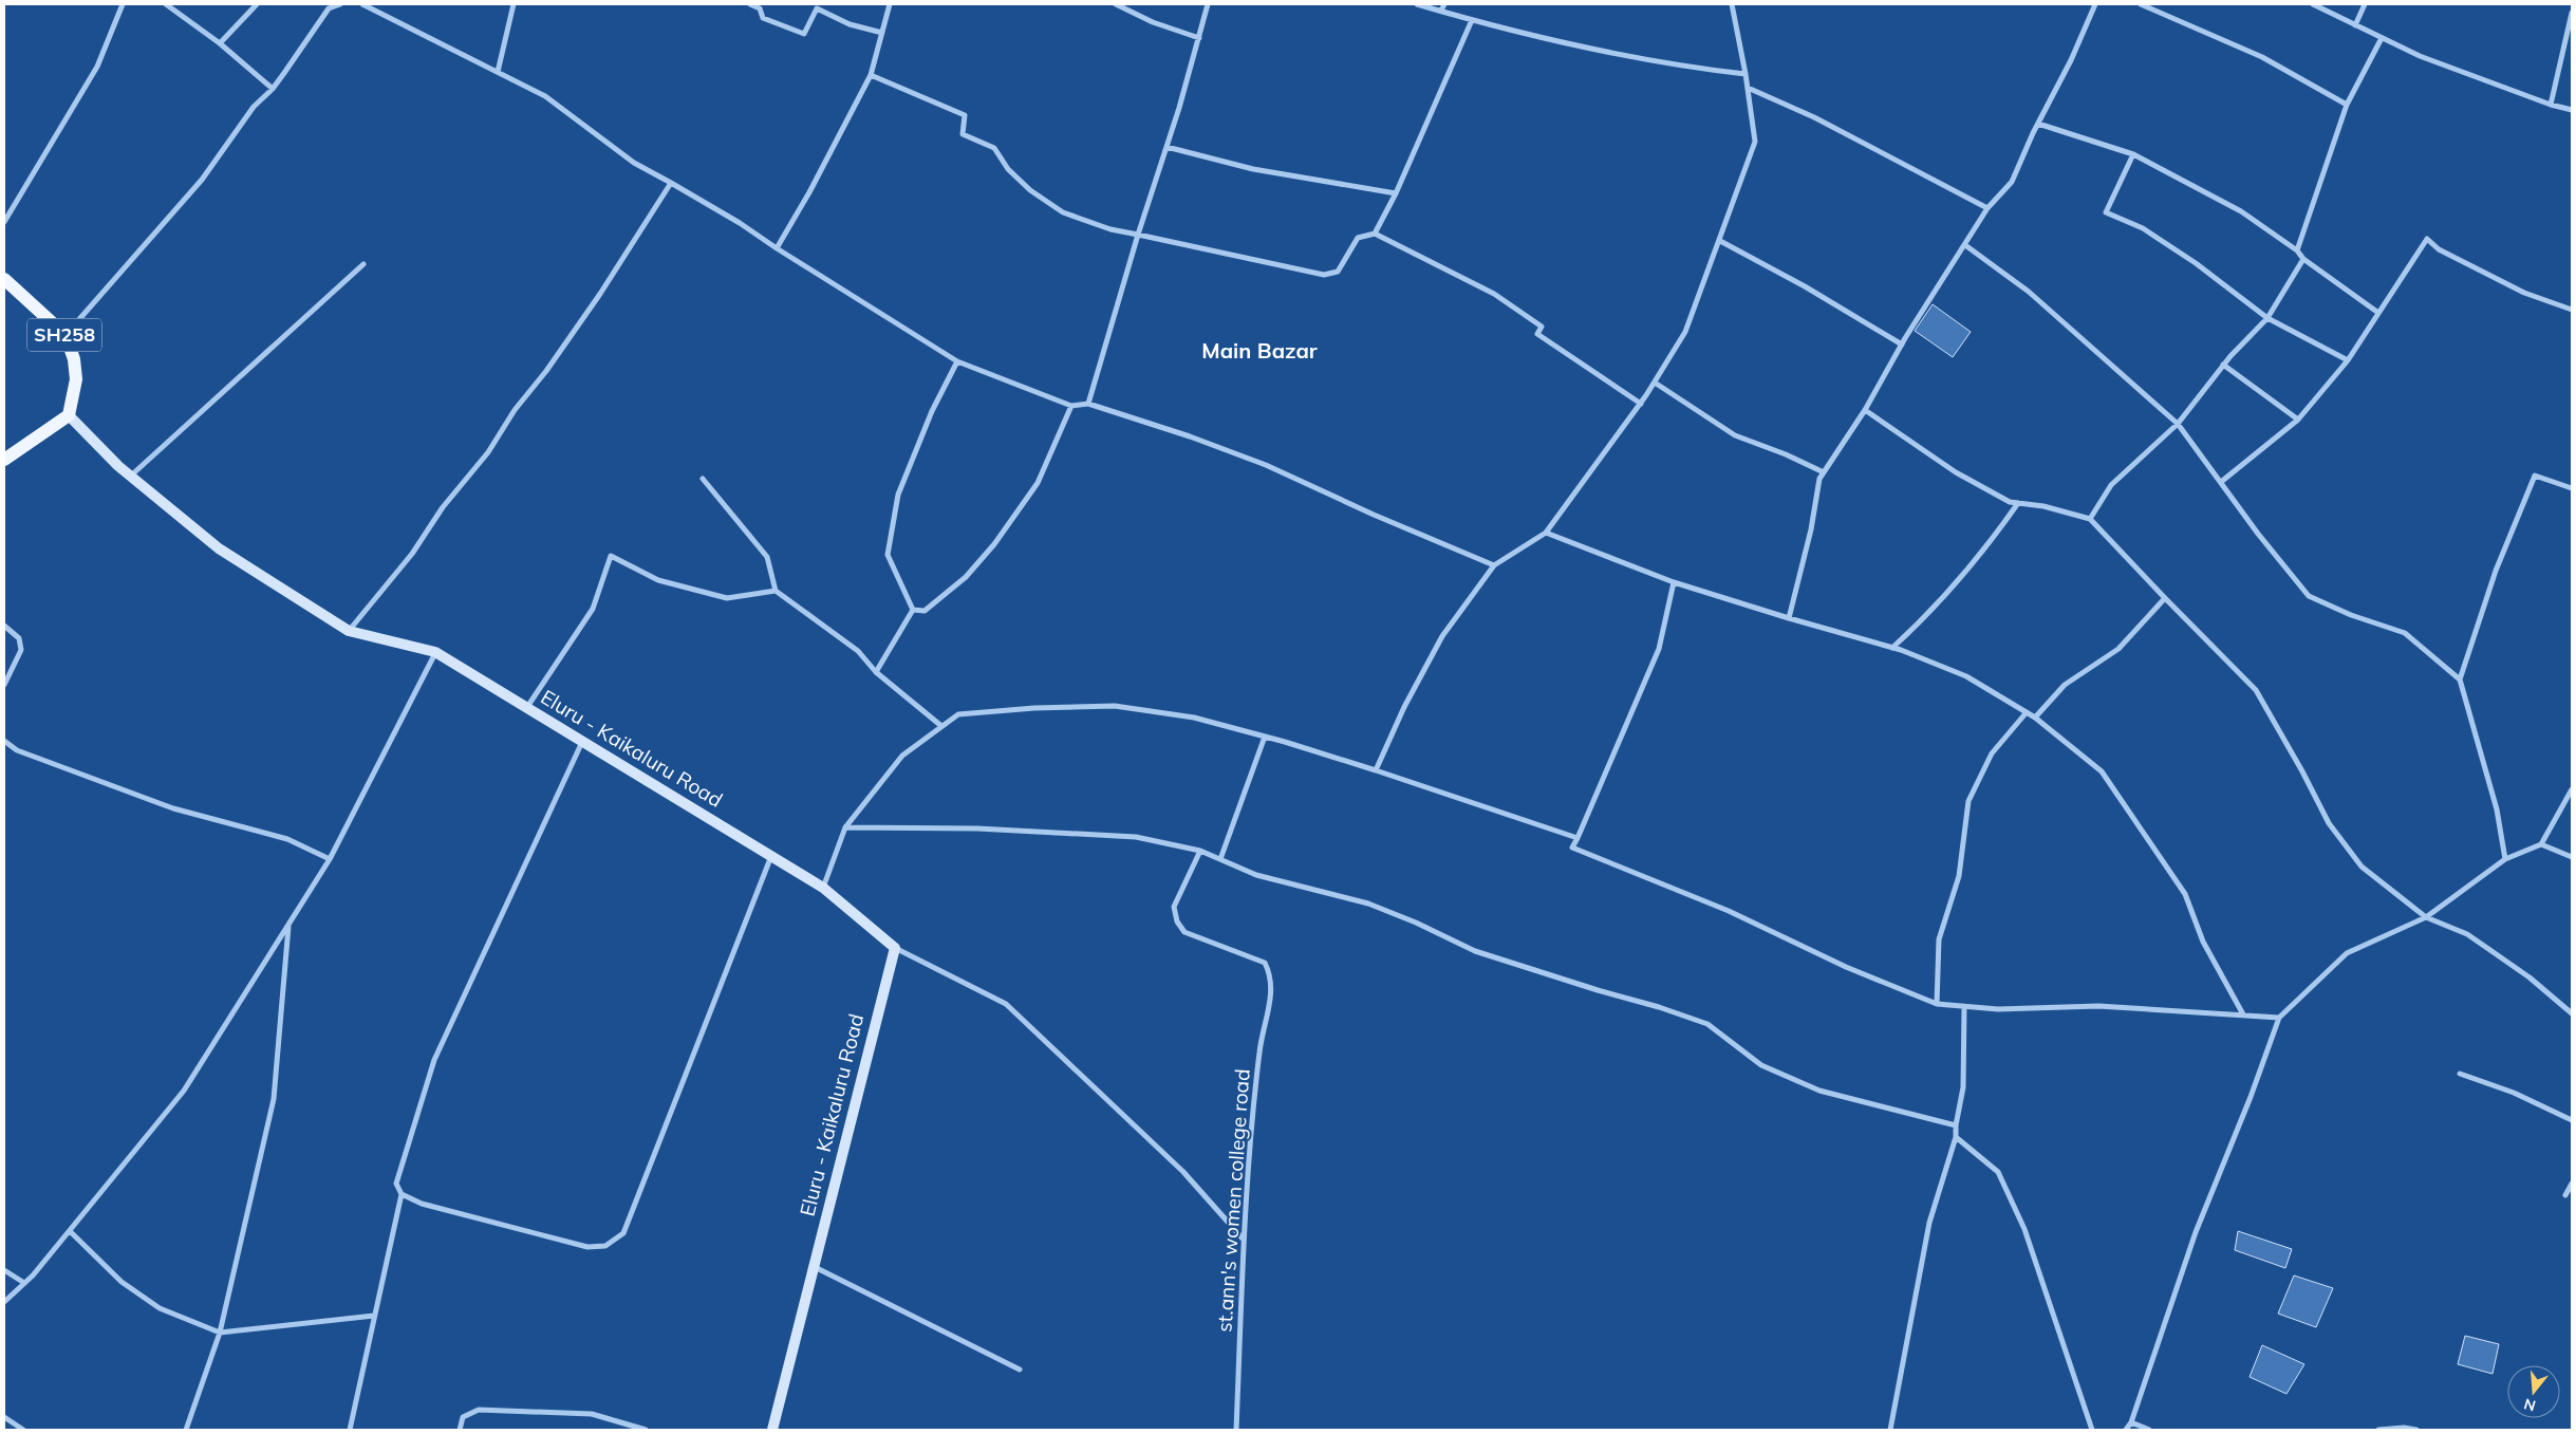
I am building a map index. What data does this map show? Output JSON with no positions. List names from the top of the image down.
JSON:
{
  "streets": {
    "main road": ["SH258", "Eluru - Kaikaluru Road"],
    "street": ["st.ann's women college road"]
  },
  "crossings": [
    ["SH258", "Eluru - Kaikaluru Road"]
  ],
  "districts": ["Main Bazar"],
  "north": "bottom"
}
